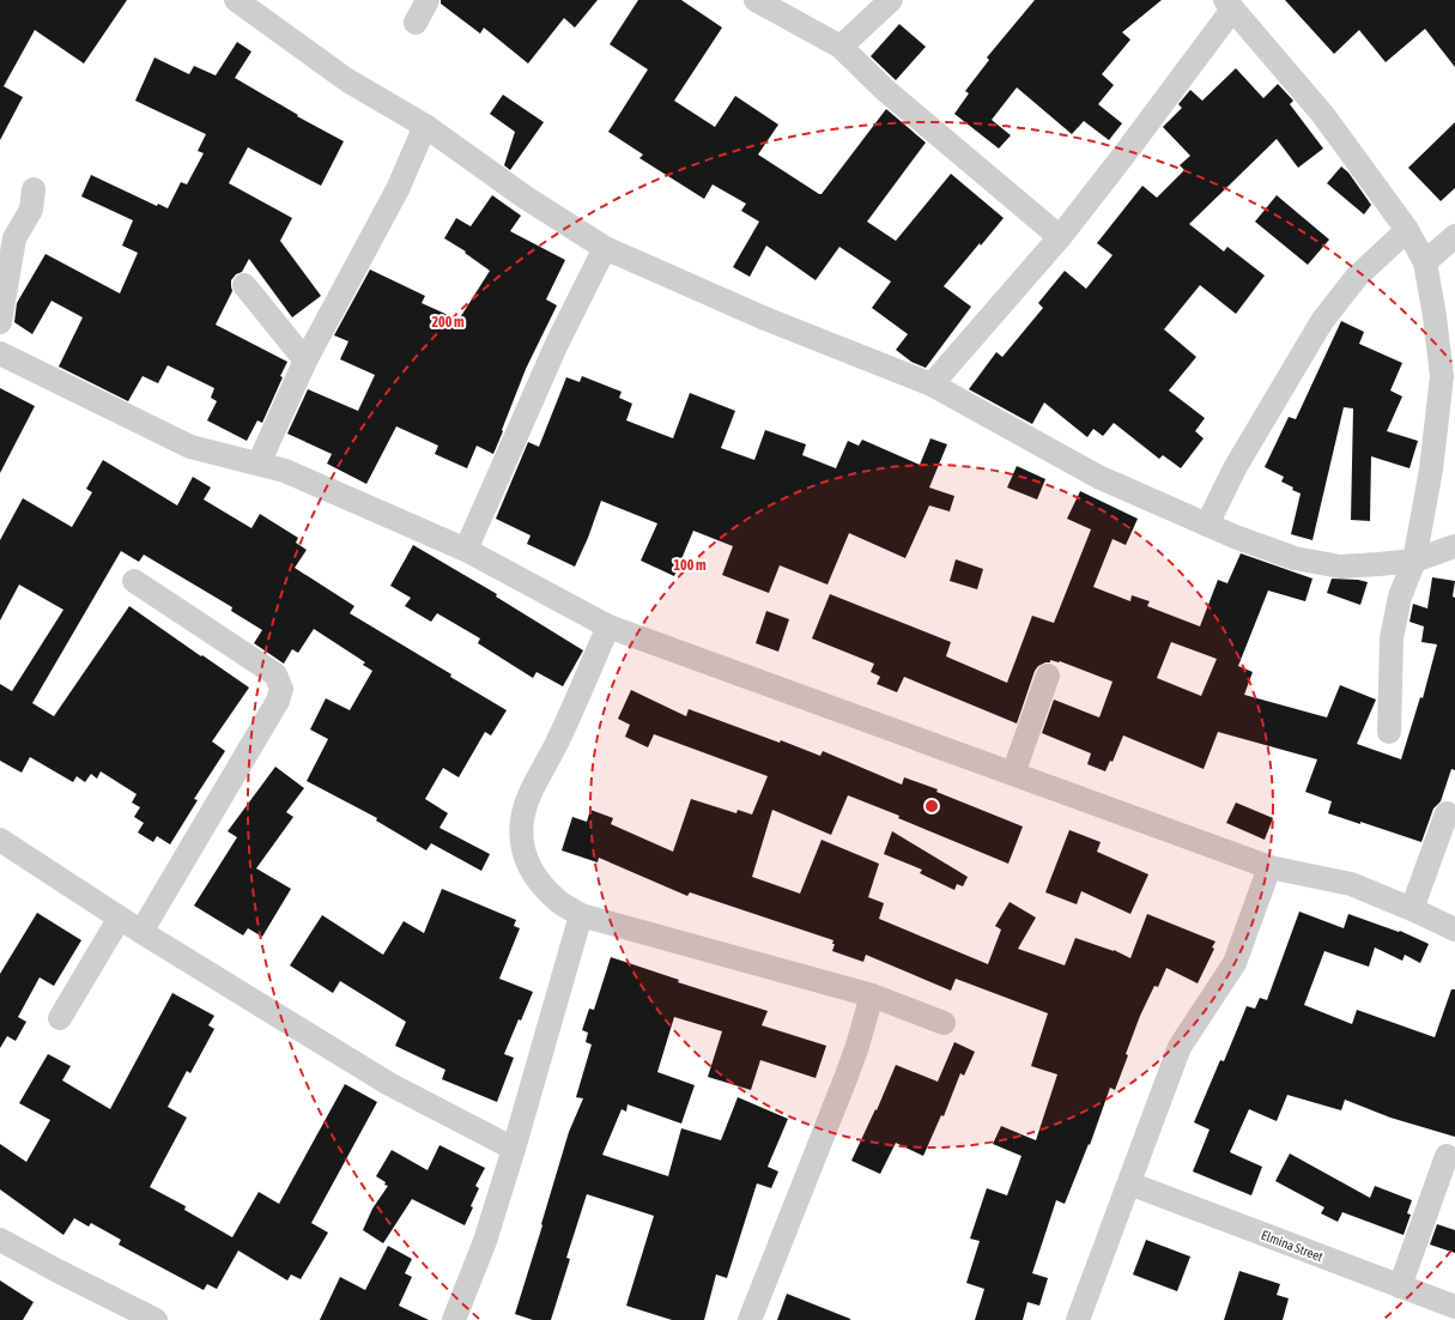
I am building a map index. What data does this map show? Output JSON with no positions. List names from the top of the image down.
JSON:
{
  "streets": {
    "street": ["Elmina Street"]
  },
  "rings": ["200 m", "100 m"]
}
